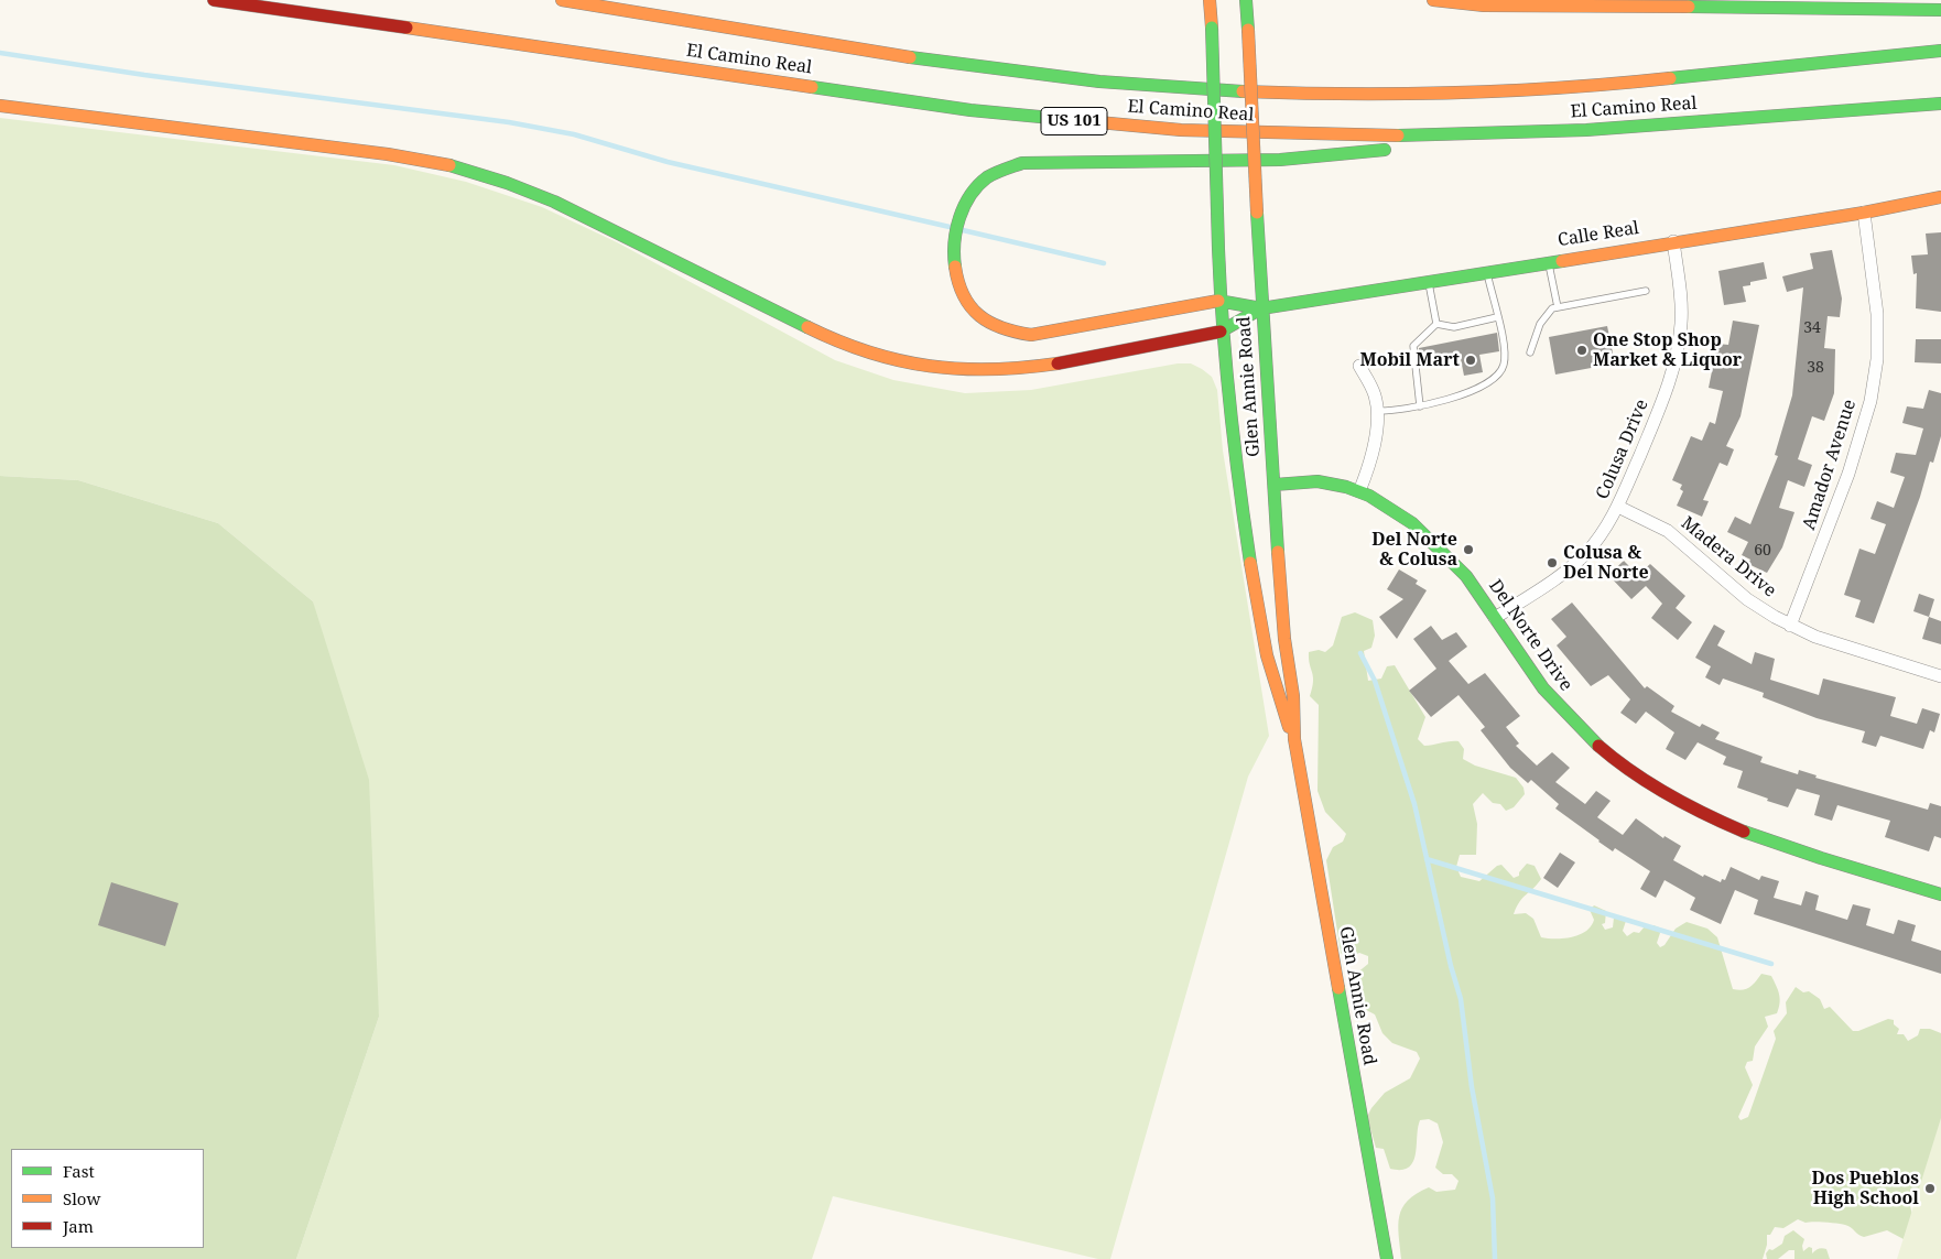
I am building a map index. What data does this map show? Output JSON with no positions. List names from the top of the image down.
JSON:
{
  "streets": {
    "main road": [
      "El Camino Real",
      "US 101",
      "Calle Real",
      "Glen Annie Road",
      "Del Norte Drive"
    ],
    "street": ["Colusa Drive", "Amador Avenue", "Madera Drive"]
  },
  "crossings": [
    ["Calle Real", "Glen Annie Road"],
    ["Calle Real", "Colusa Drive"],
    ["Calle Real", "Amador Avenue"],
    ["Glen Annie Road", "Del Norte Drive"],
    ["Colusa Drive", "Madera Drive"],
    ["Colusa Drive", "Del Norte Drive"],
    ["Amador Avenue", "Madera Drive"]
  ],
  "places": [
    "One Stop Shop Market & Liquor",
    "Mobil Mart",
    "Del Norte & Colusa",
    "Colusa & Del Norte",
    "Dos Pueblos High School"
  ],
  "house_numbers": ["34", "38", "60"],
  "legend": ["Fast", "Slow", "Jam"]
}
